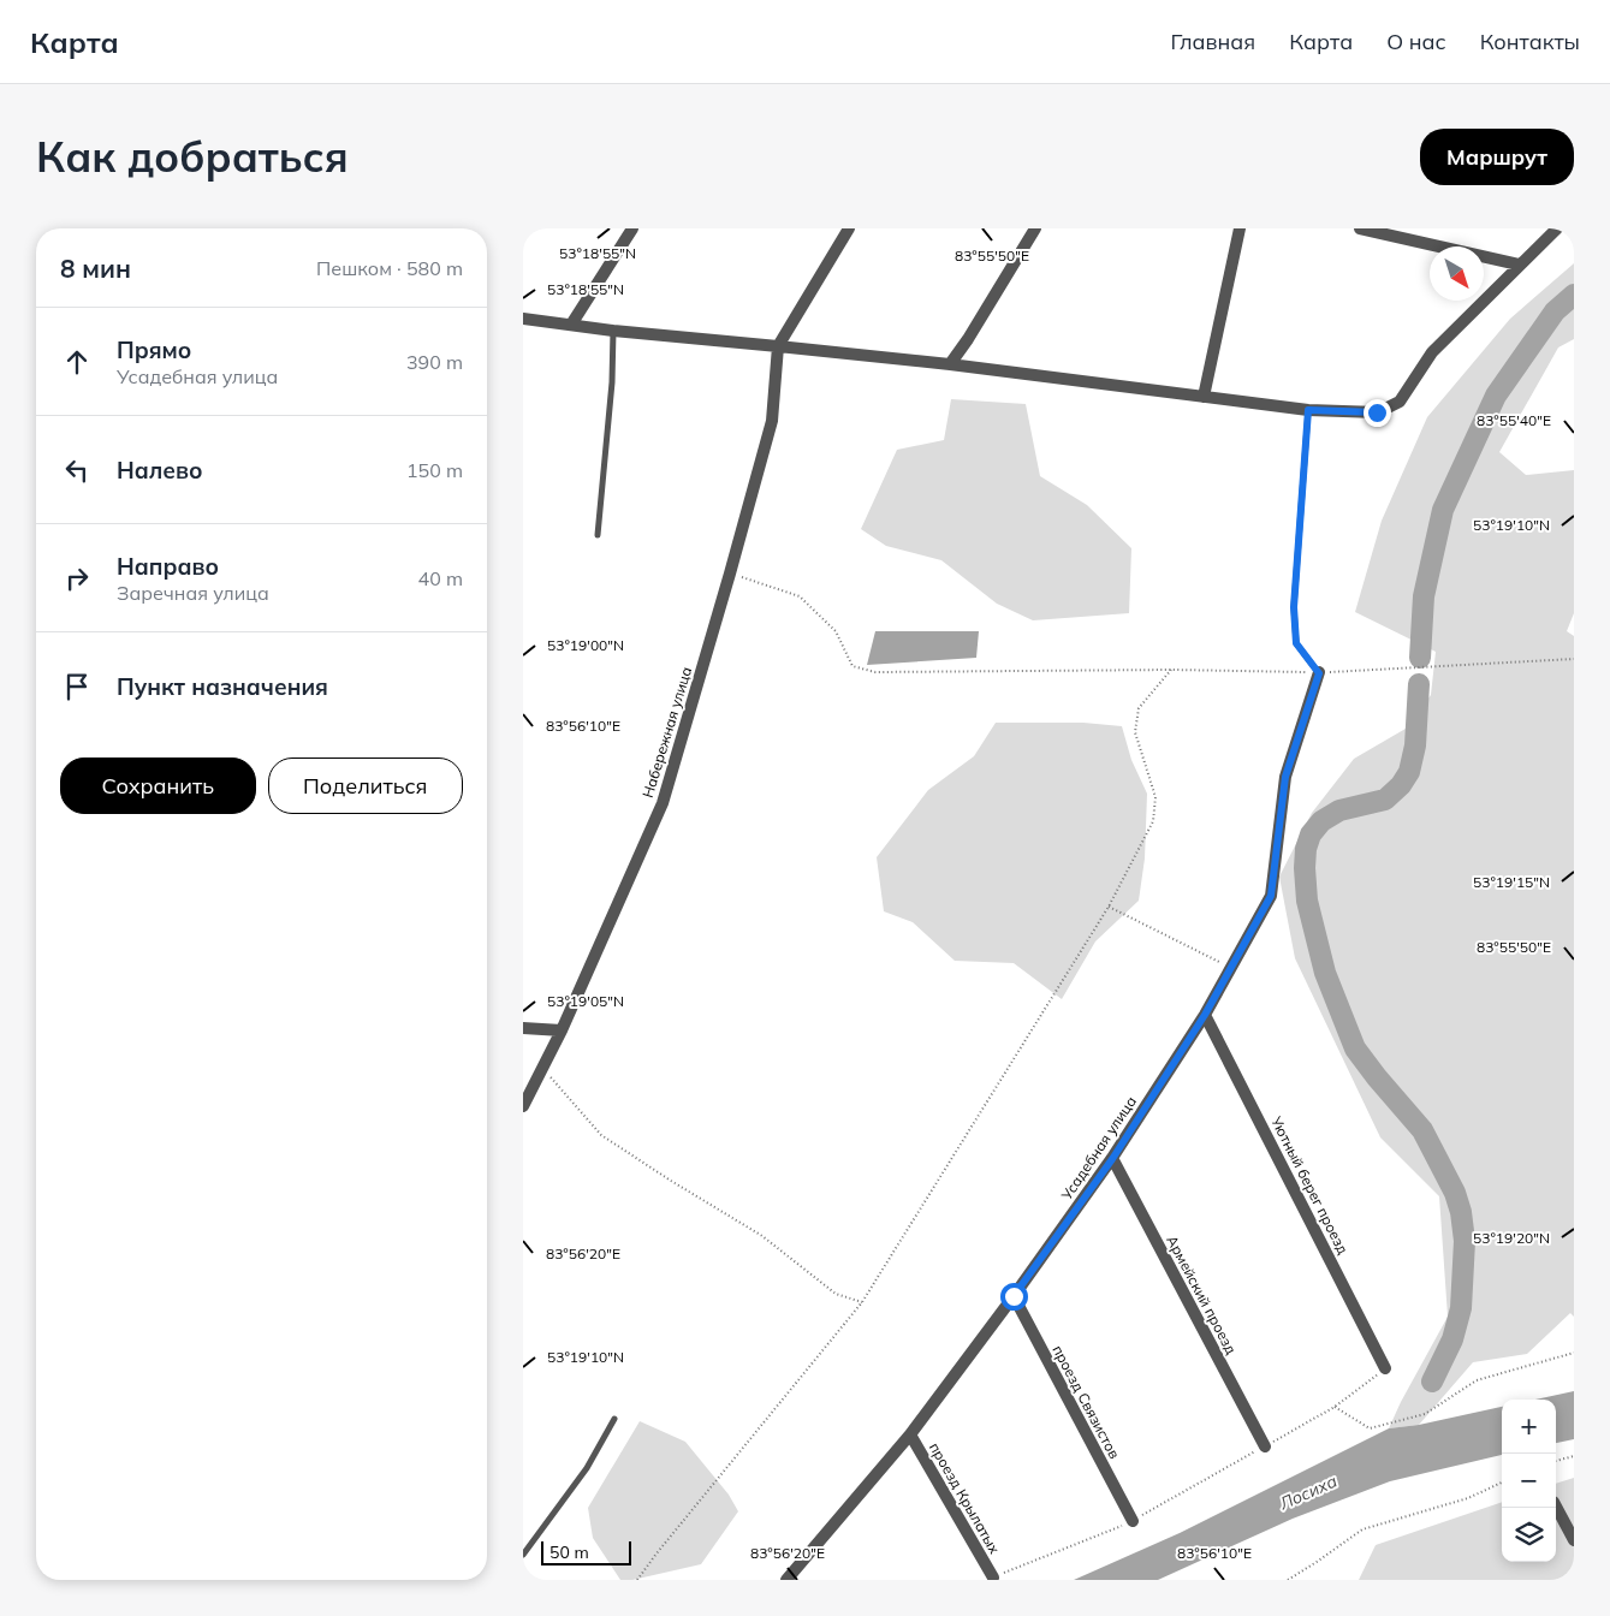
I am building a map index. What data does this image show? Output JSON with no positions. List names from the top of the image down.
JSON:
{
  "streets": {
    "street": [
      "Набережная улица",
      "Усадебная улица",
      "Уютный берег проезд",
      "Армейский проезд",
      "проезд Связистов",
      "проезд Крылатых"
    ]
  },
  "crossings": [
    ["Усадебная улица", "Уютный берег проезд"],
    ["Усадебная улица", "Армейский проезд"],
    ["Усадебная улица", "проезд Связистов"],
    ["Усадебная улица", "проезд Крылатых"]
  ],
  "water": ["Лосиха"],
  "scale_bar": "50 m",
  "north": "bottom right",
  "page": {
    "header": "Карта",
    "nav": [
      "Главная",
      "Карта",
      "О нас",
      "Контакты"
    ],
    "buttons": [
      "Маршрут",
      ["Сохранить", "Поделиться"]
    ],
    "title": "Как добраться",
    "heading": ["8 мин", "Пешком · 580 m"],
    "list": [
      ["Прямо", "Усадебная улица", "390 m"],
      ["Налево", "150 m"],
      ["Направо", "Заречная улица", "40 m"],
      "Пункт назначения"
    ],
    "map_buttons": ["+", "−"],
    "scale": "50 m"
  },
  "coordinates": [
    "53°18'55\"N",
    "83°55'50\"E",
    "83°55'40\"E",
    "53°19'10\"N",
    "53°19'00\"N",
    "83°56'10\"E",
    "53°19'15\"N",
    "53°19'05\"N",
    "53°19'20\"N",
    "83°56'20\"E"
  ]
}
